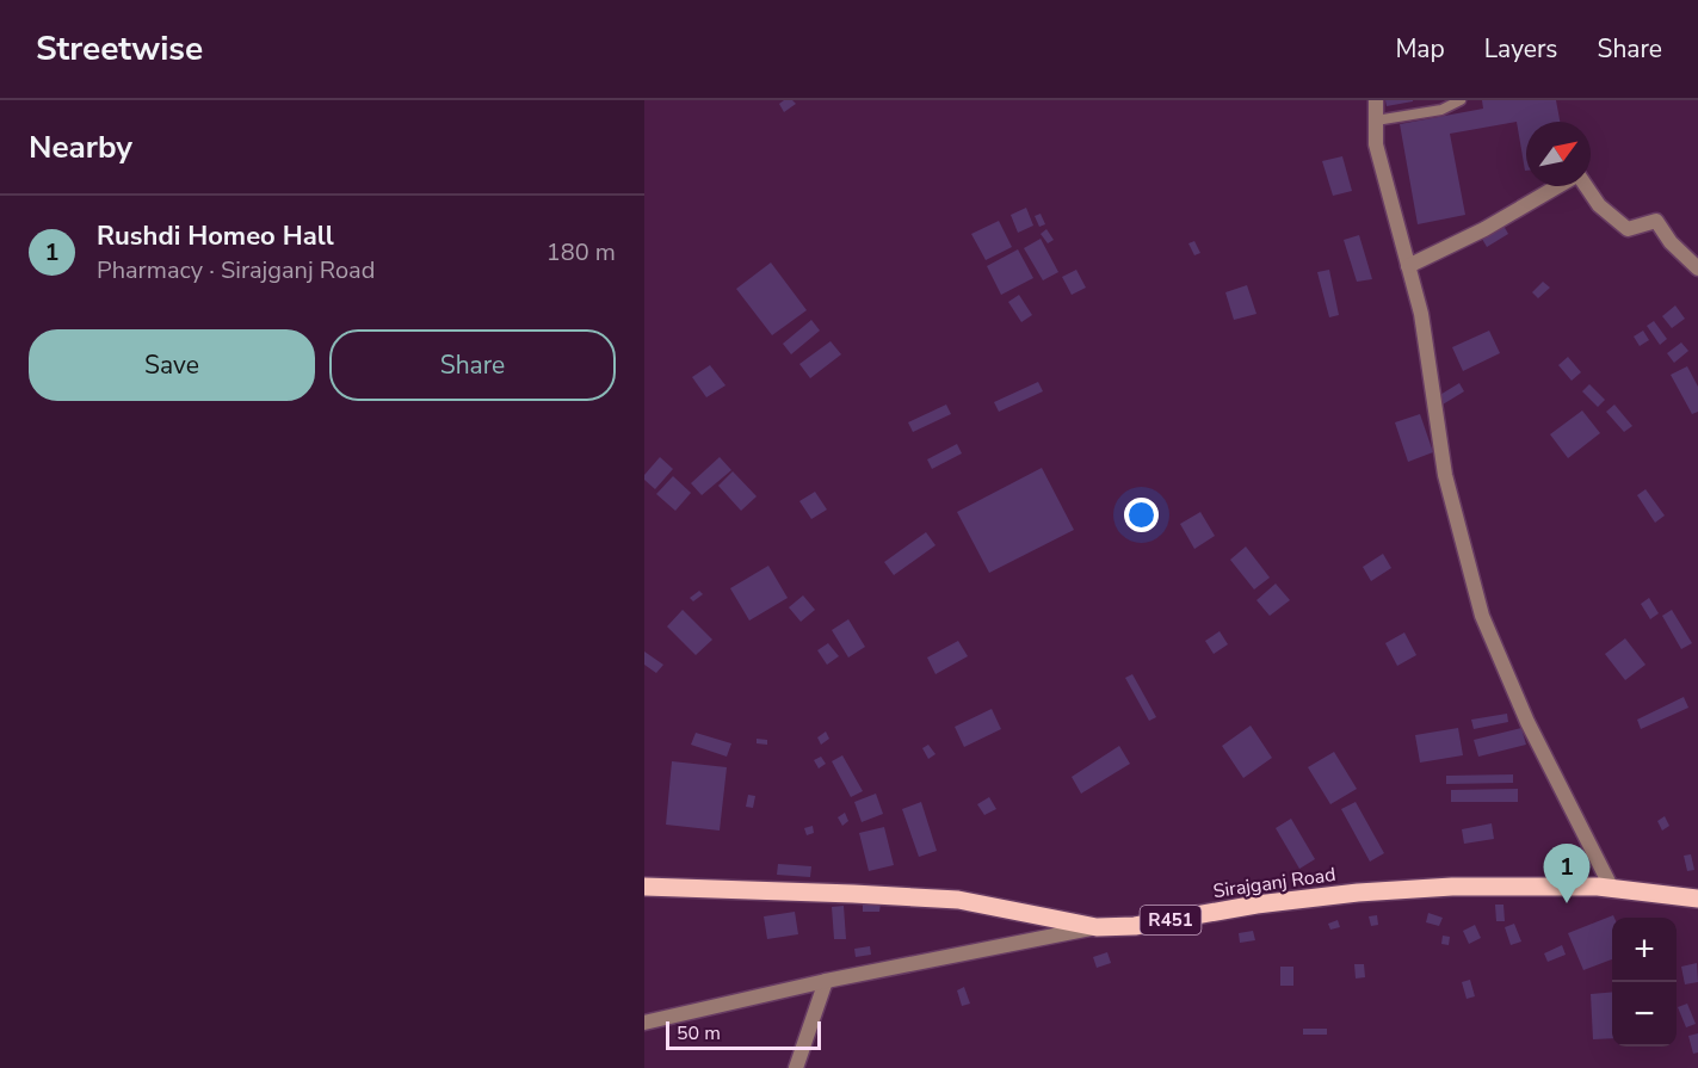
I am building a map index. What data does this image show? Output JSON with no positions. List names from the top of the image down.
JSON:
{
  "streets": {
    "main road": ["Sirajganj Road", "R451"]
  },
  "scale_bar": "50 m",
  "north": "top right",
  "page": {
    "header": "Streetwise",
    "nav": ["Map", "Layers", "Share"],
    "heading": "Nearby",
    "list": [
      {
        "mark": "1",
        "name": "Rushdi Homeo Hall",
        "note": "Pharmacy · Sirajganj Road",
        "value": "180 m"
      }
    ],
    "buttons": ["Save", "Share"],
    "pins": "1",
    "map_buttons": ["+", "−"],
    "scale": "50 m"
  }
}
